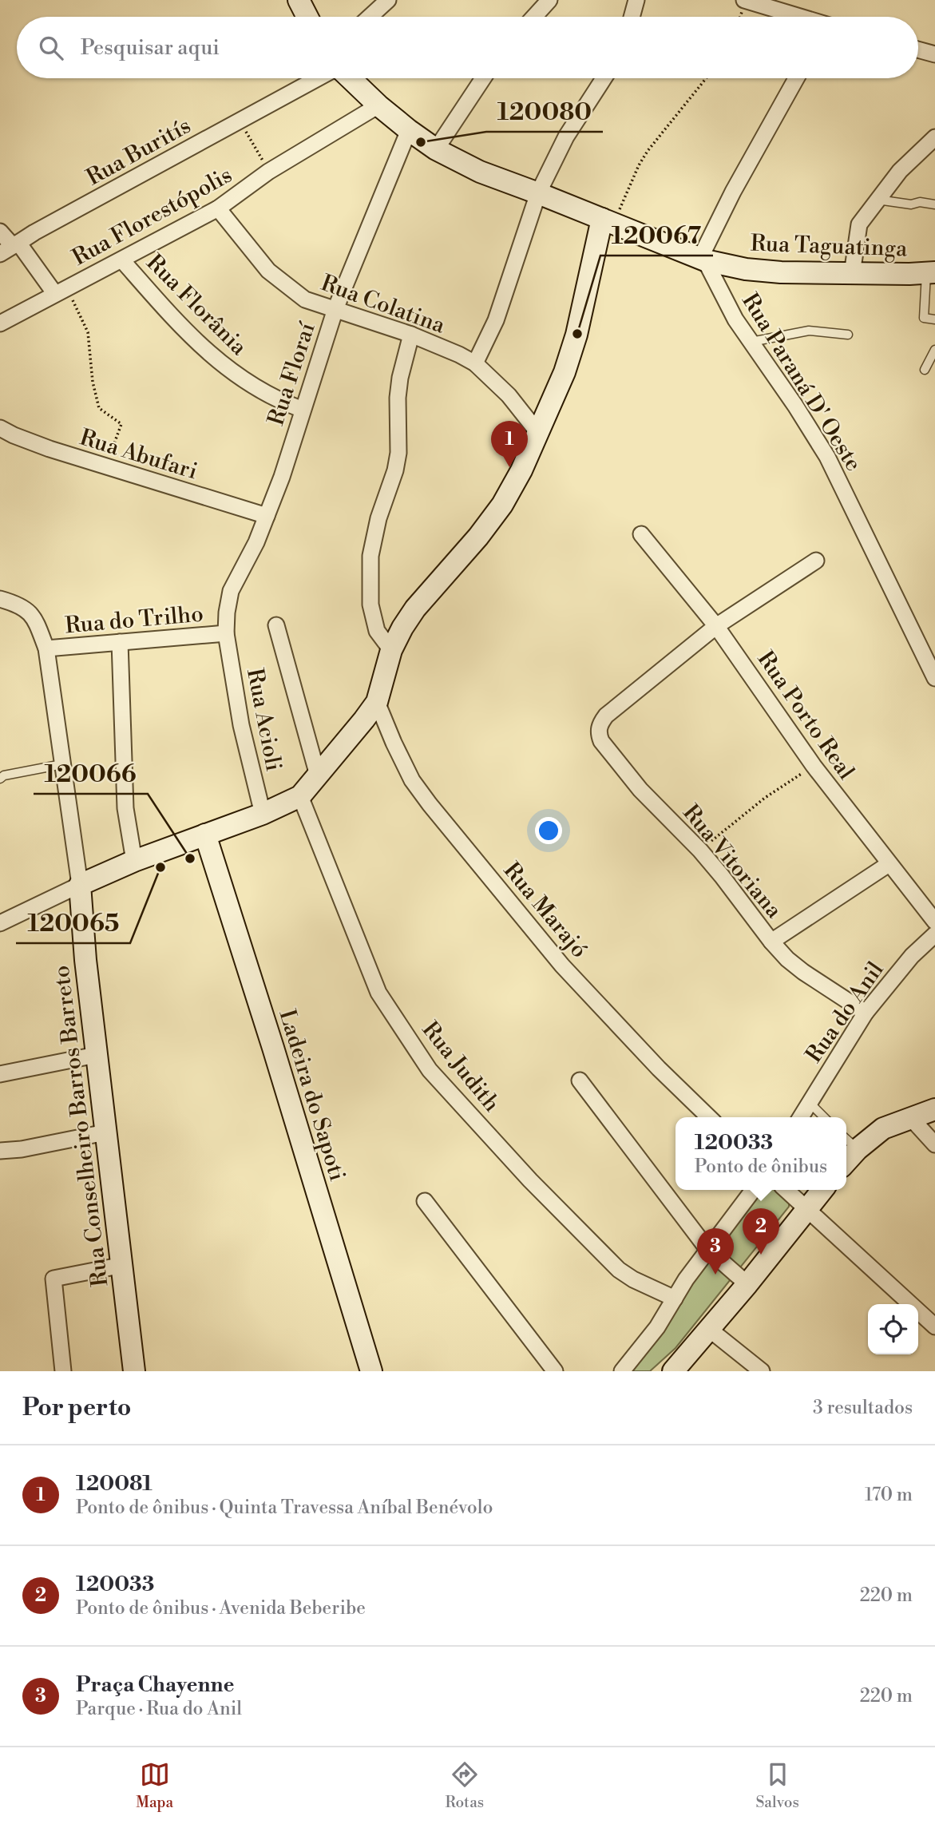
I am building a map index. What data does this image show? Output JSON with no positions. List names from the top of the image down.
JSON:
{
  "streets": {
    "street": [
      "Rua Buritís",
      "Rua Florestópolis",
      "Rua Taguatinga",
      "Rua Colatina",
      "Rua Florânia",
      "Rua Floraí",
      "Rua Paraná D' Oeste",
      "Rua Abufari",
      "Rua do Trilho",
      "Rua Porto Real",
      "Rua Acioli",
      "Rua Vitoriana",
      "Rua Marajó",
      "Rua do Anil",
      "Rua Judith",
      "Ladeira do Sapoti",
      "Rua Conselheiro Barros Barreto"
    ]
  },
  "crossings": [
    ["Rua Florestópolis", "Rua Taguatinga"],
    ["Rua Florestópolis", "Rua Colatina"],
    ["Rua Florestópolis", "Rua Florânia"],
    ["Rua Taguatinga", "Rua Floraí"],
    ["Rua Taguatinga", "Rua Paraná D' Oeste"],
    ["Rua Colatina", "Rua Floraí"],
    ["Rua Florânia", "Rua Floraí"],
    ["Rua Floraí", "Rua Abufari"],
    ["Rua Floraí", "Rua do Trilho"],
    ["Rua Floraí", "Rua Acioli"],
    ["Rua do Trilho", "Rua Acioli"],
    ["Rua do Trilho", "Rua Conselheiro Barros Barreto"],
    ["Rua Porto Real", "Rua Vitoriana"],
    ["Rua Vitoriana", "Rua do Anil"]
  ],
  "places": [
    "120080",
    "120067",
    "120066",
    "120065"
  ],
  "page": {
    "search": "Pesquisar aqui",
    "pins": ["1", "2", "3"],
    "popup": ["120033", "Ponto de ônibus"],
    "heading": ["Por perto", "3 resultados"],
    "list": [
      {
        "mark": "1",
        "name": "120081",
        "note": "Ponto de ônibus · Quinta Travessa Aníbal Benévolo",
        "value": "170 m"
      },
      {
        "mark": "2",
        "name": "120033",
        "note": "Ponto de ônibus · Avenida Beberibe",
        "value": "220 m"
      },
      {
        "mark": "3",
        "name": "Praça Chayenne",
        "note": "Parque · Rua do Anil",
        "value": "220 m"
      }
    ],
    "nav": ["Mapa", "Rotas", "Salvos"]
  }
}
